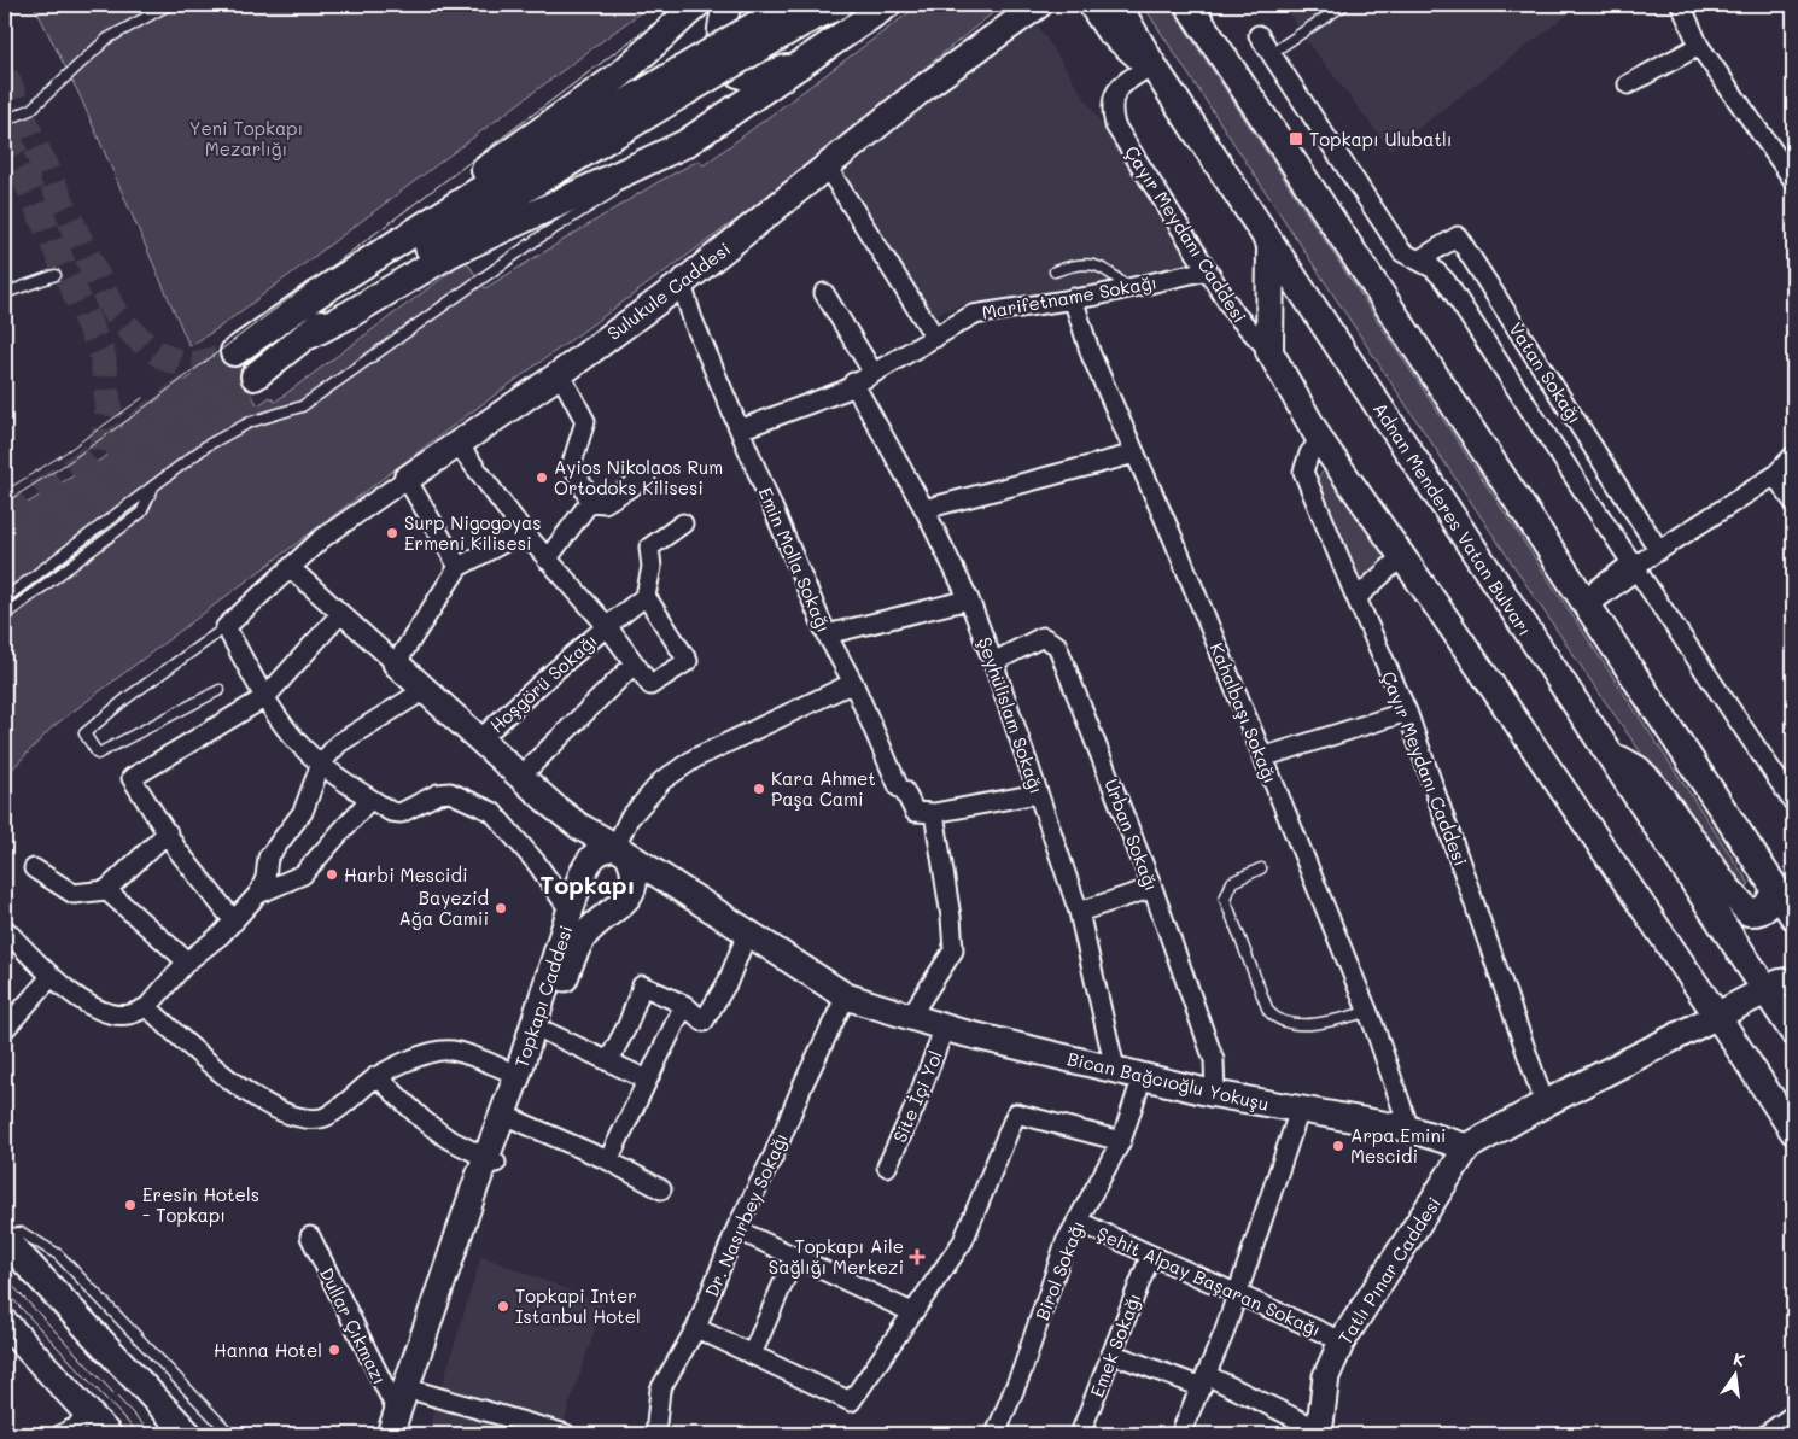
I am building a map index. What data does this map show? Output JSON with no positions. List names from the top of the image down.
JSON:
{
  "streets": {
    "main road": ["Adnan Menderes Vatan Bulvarı"],
    "street": [
      "Çayır Meydanı Caddesi",
      "Sulukule Caddesi",
      "Marifetname Sokağı",
      "Vatan Sokağı",
      "Emin Molla Sokağı",
      "Hoşgörü Sokağı",
      "Kahalbaşı Sokağı",
      "Şeyhülislam Sokağı",
      "Urban Sokağı",
      "Topkapı Caddesi",
      "Bican Bağcıoğlu Yokuşu",
      "Site İçi Yol",
      "Dr. Nasırbey Sokağı",
      "Birol Sokağı",
      "Tatlı Pınar Caddesi",
      "Şehit Alpay Başaran Sokağı",
      "Dullar Çıkmazı",
      "Emek Sokağı"
    ]
  },
  "crossings": [
    ["Çayır Meydanı Caddesi", "Marifetname Sokağı"],
    ["Çayır Meydanı Caddesi", "Adnan Menderes Vatan Bulvarı"],
    ["Sulukule Caddesi", "Emin Molla Sokağı"],
    ["Sulukule Caddesi", "Topkapı Caddesi"],
    ["Marifetname Sokağı", "Emin Molla Sokağı"],
    ["Marifetname Sokağı", "Kahalbaşı Sokağı"],
    ["Marifetname Sokağı", "Şeyhülislam Sokağı"],
    ["Kahalbaşı Sokağı", "Bican Bağcıoğlu Yokuşu"],
    ["Şeyhülislam Sokağı", "Urban Sokağı"],
    ["Şeyhülislam Sokağı", "Bican Bağcıoğlu Yokuşu"],
    ["Urban Sokağı", "Bican Bağcıoğlu Yokuşu"],
    ["Topkapı Caddesi", "Bican Bağcıoğlu Yokuşu"],
    ["Topkapı Caddesi", "Dullar Çıkmazı"],
    ["Bican Bağcıoğlu Yokuşu", "Site İçi Yol"],
    ["Bican Bağcıoğlu Yokuşu", "Dr. Nasırbey Sokağı"],
    ["Bican Bağcıoğlu Yokuşu", "Birol Sokağı"],
    ["Bican Bağcıoğlu Yokuşu", "Tatlı Pınar Caddesi"],
    ["Birol Sokağı", "Şehit Alpay Başaran Sokağı"],
    ["Tatlı Pınar Caddesi", "Şehit Alpay Başaran Sokağı"],
    ["Şehit Alpay Başaran Sokağı", "Emek Sokağı"]
  ],
  "districts": ["Topkapı"],
  "parks": ["Yeni Topkapı Mezarlığı"],
  "places": {
    "transit": ["Topkapı Ulubatlı"],
    "other": [
      "Ayios Nikolaos Rum Ortodoks Kilisesi",
      "Surp Nigogoyas Ermeni Kilisesi",
      "Kara Ahmet Paşa Cami",
      "Harbi Mescidi",
      "Bayezid Ağa Camii",
      "Arpa Emini Mescidi",
      "Eresin Hotels - Topkapı",
      "Topkapi Inter Istanbul Hotel",
      "Hanna Hotel"
    ],
    "health": ["Topkapı Aile Sağlığı Merkezi"]
  },
  "north": "top"
}
